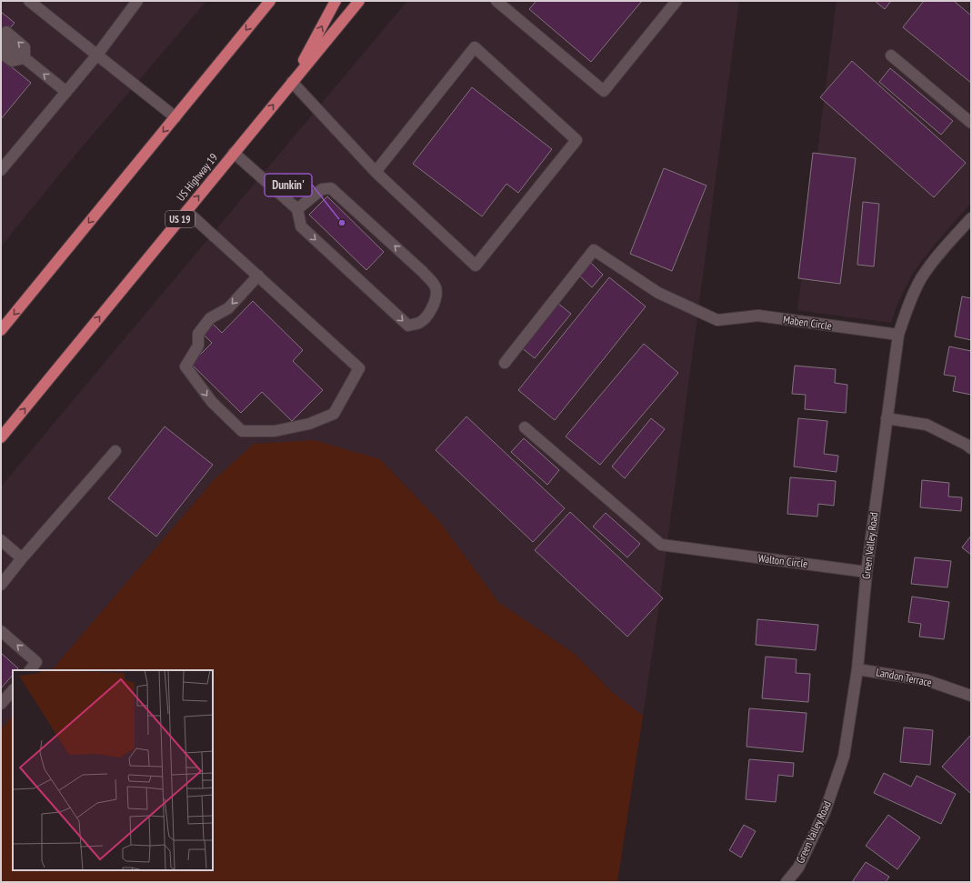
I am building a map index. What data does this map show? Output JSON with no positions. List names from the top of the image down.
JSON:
{
  "streets": {
    "highway": ["US Highway 19", "US 19"],
    "street": [
      "Maben Circle",
      "Green Valley Road",
      "Walton Circle",
      "Landon Terrace"
    ]
  },
  "crossings": [
    ["Maben Circle", "Green Valley Road"],
    ["Green Valley Road", "Walton Circle"],
    ["Green Valley Road", "Landon Terrace"]
  ],
  "places": ["Dunkin'"]
}
